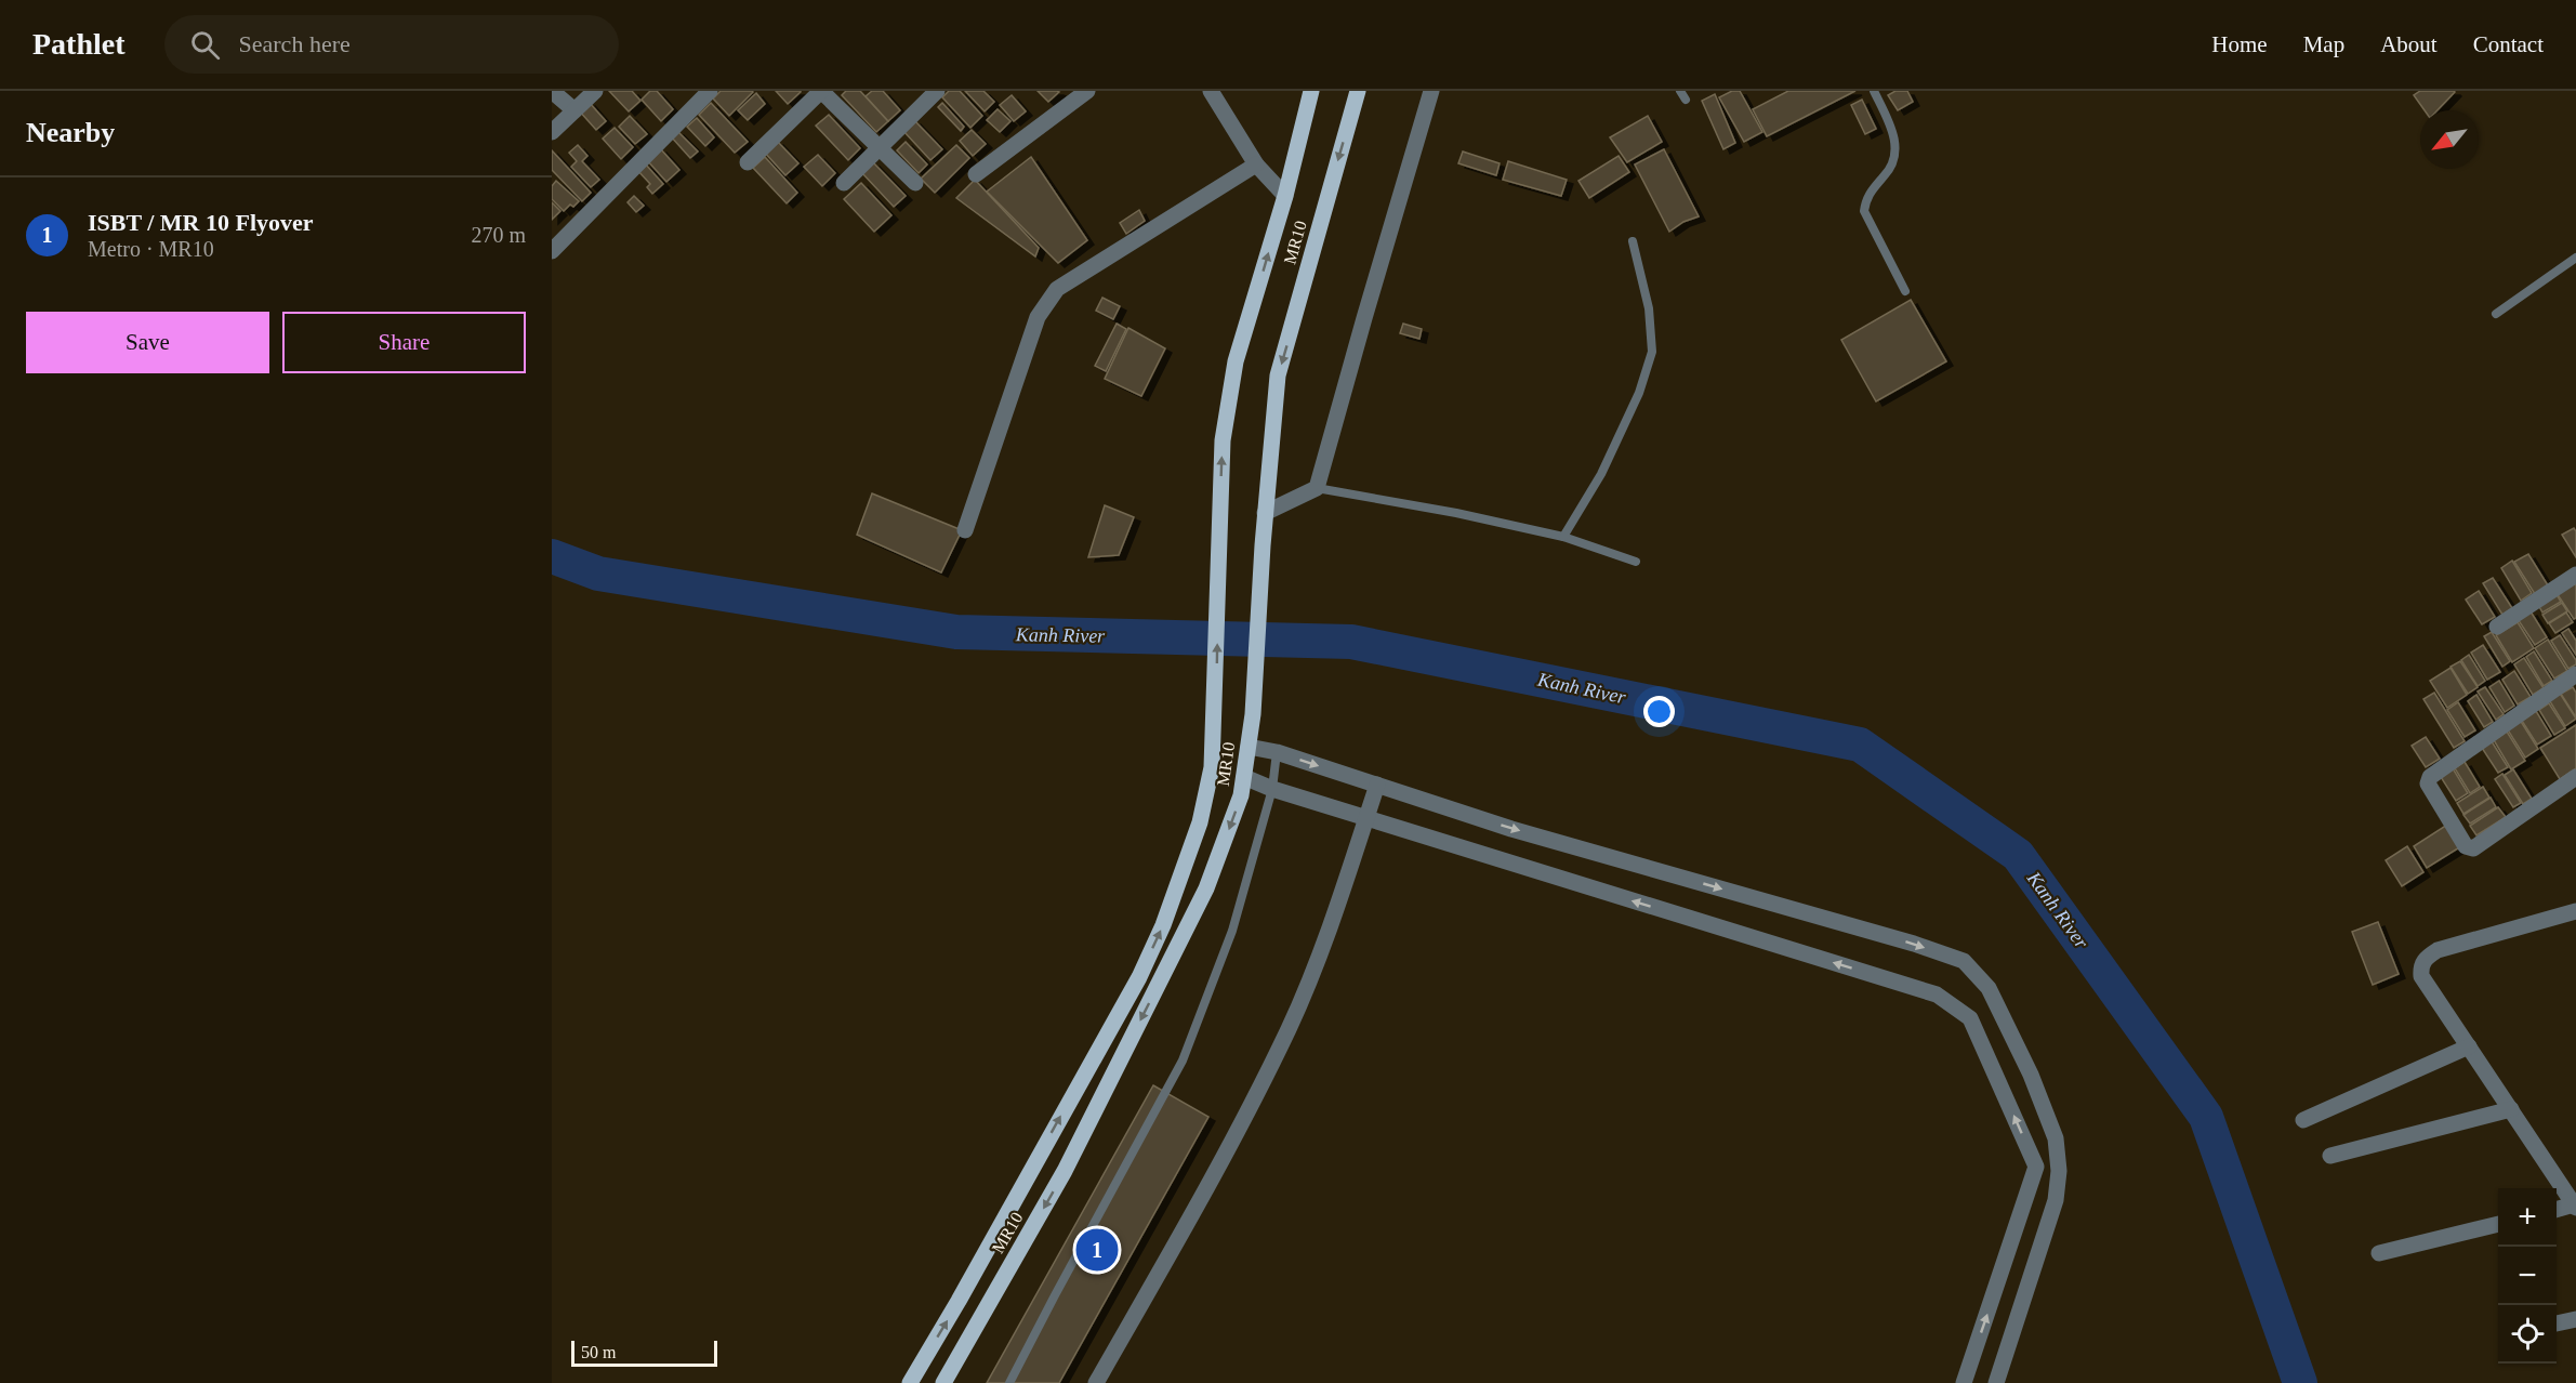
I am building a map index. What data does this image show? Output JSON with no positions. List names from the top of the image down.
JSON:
{
  "streets": {
    "main road": ["MR10"]
  },
  "water": ["Kanh River"],
  "scale_bar": "50 m",
  "north": "bottom left",
  "page": {
    "header": "Pathlet",
    "search": "Search here",
    "nav": [
      "Home",
      "Map",
      "About",
      "Contact"
    ],
    "heading": "Nearby",
    "list": [
      {
        "mark": "1",
        "name": "ISBT / MR 10 Flyover",
        "note": "Metro · MR10",
        "value": "270 m"
      }
    ],
    "buttons": ["Save", "Share"],
    "map_buttons": ["+", "−"],
    "pins": "1",
    "scale": "50 m"
  }
}
